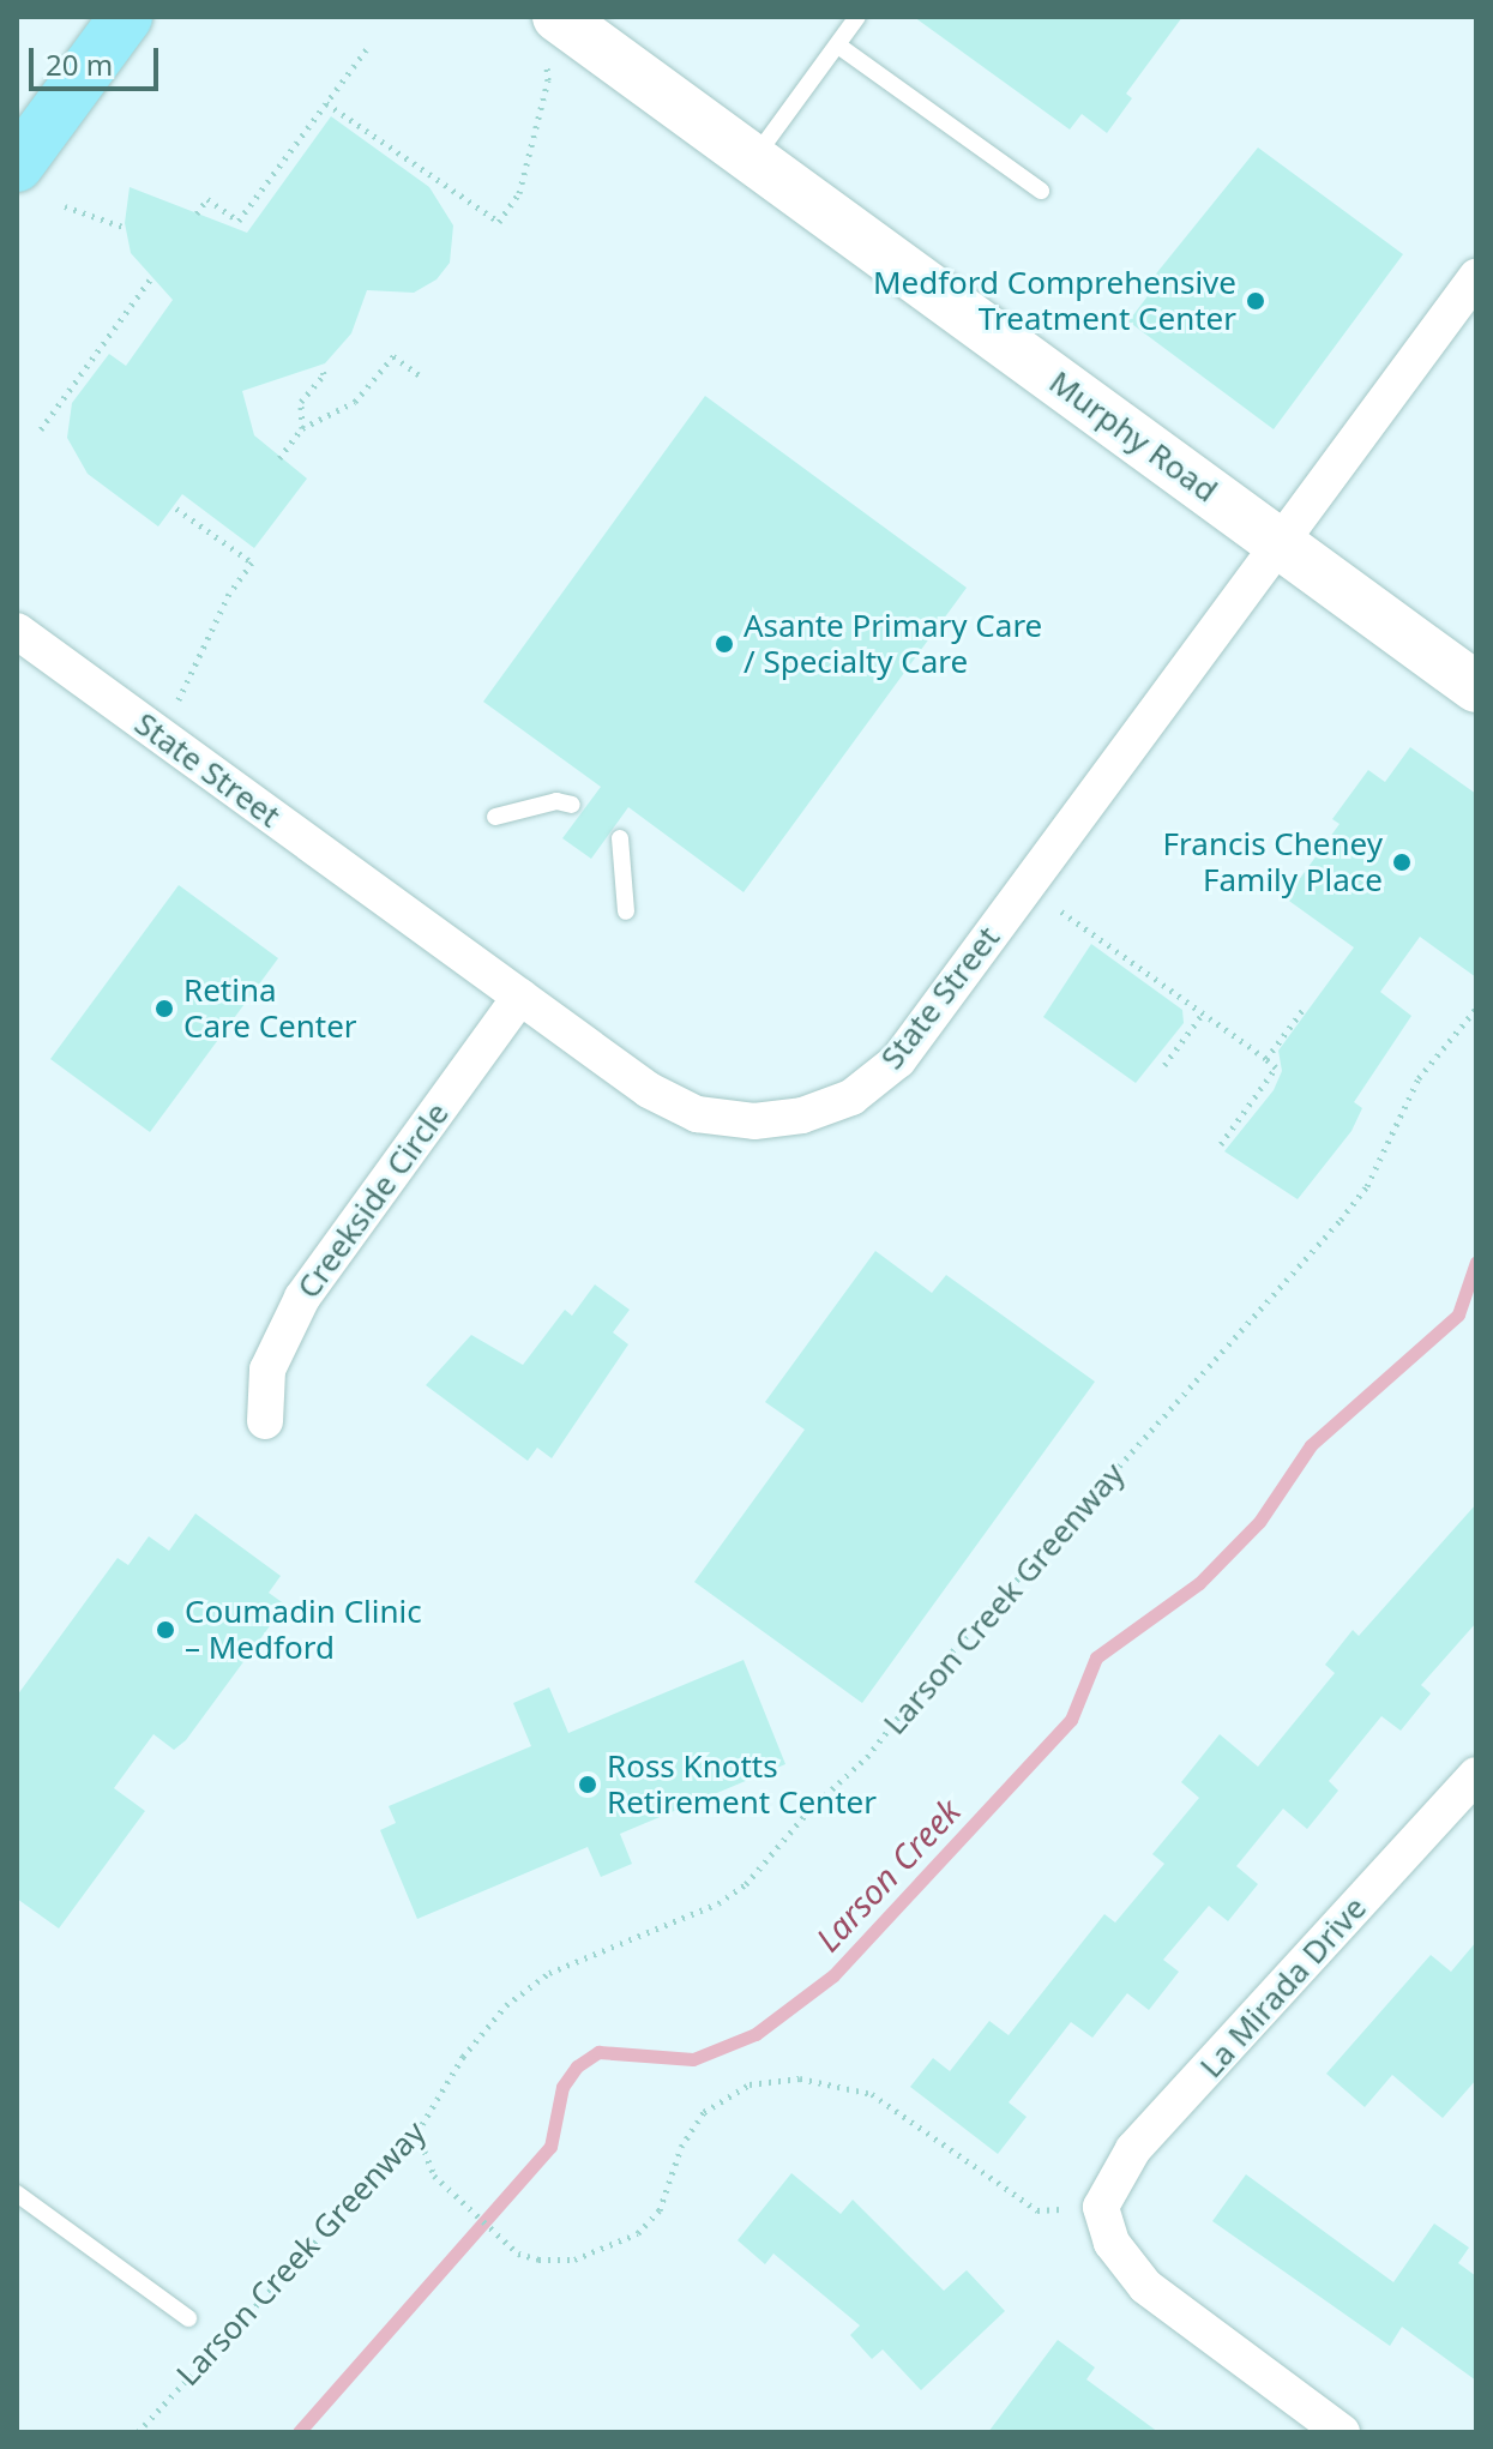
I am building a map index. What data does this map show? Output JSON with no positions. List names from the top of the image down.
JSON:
{
  "streets": {
    "street": [
      "Murphy Road",
      "State Street",
      "Creekside Circle",
      "La Mirada Drive"
    ],
    "path": ["Larson Creek Greenway"]
  },
  "crossings": [
    ["Murphy Road", "State Street"],
    ["State Street", "Creekside Circle"]
  ],
  "water": ["Larson Creek"],
  "places": [
    "Medford Comprehensive Treatment Center",
    "Asante Primary Care / Specialty Care",
    "Francis Cheney Family Place",
    "Retina Care Center",
    "Coumadin Clinic – Medford",
    "Ross Knotts Retirement Center"
  ],
  "scale_bar": "20 m"
}
